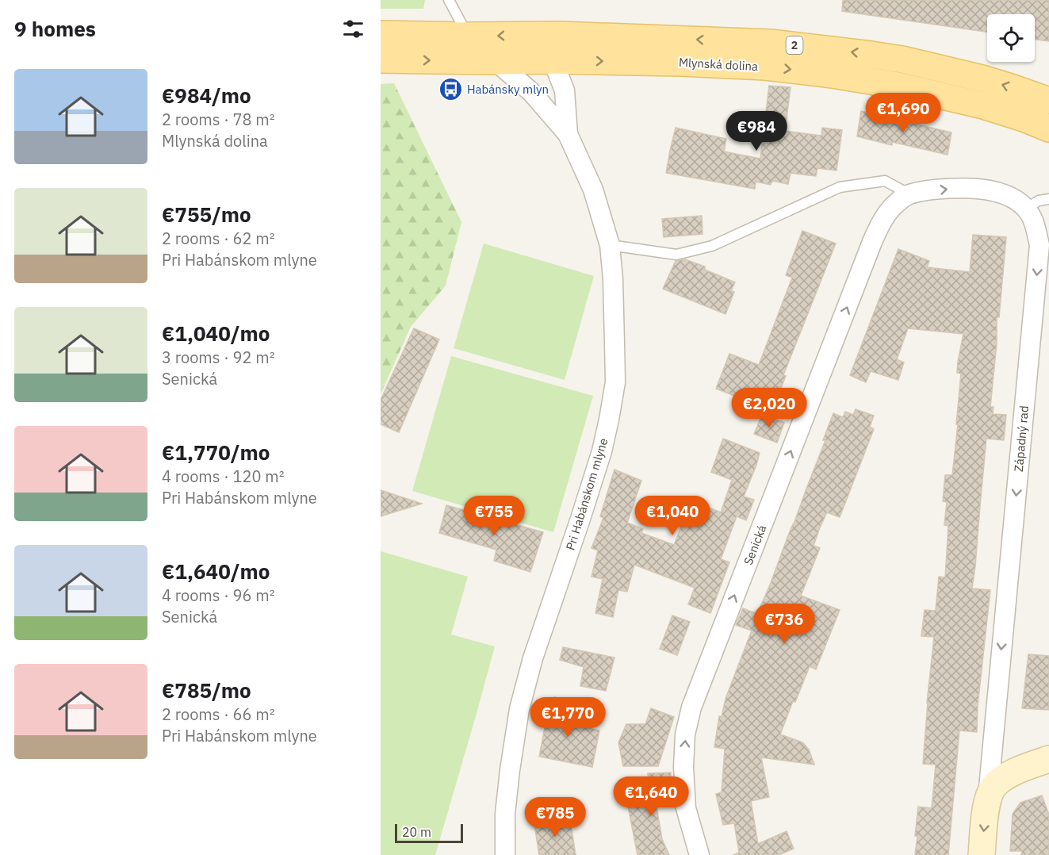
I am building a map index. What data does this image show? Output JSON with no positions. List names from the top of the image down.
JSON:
{
  "streets": {
    "main road": ["2", "Mlynská dolina"],
    "street": ["Západný rad", "Pri Habánskom mlyne", "Senická"]
  },
  "crossings": [
    ["Mlynská dolina", "Pri Habánskom mlyne"],
    ["Západný rad", "Senická"]
  ],
  "one_way": ["Západný rad", "Senická"],
  "places": {
    "bus stop": ["Habánsky mlyn"]
  },
  "scale_bar": "20 m",
  "page": {
    "heading": "9 homes",
    "list": [
      {
        "name": "€984/mo",
        "note": "2 rooms · 78 m² · Mlynská dolina"
      },
      {
        "name": "€755/mo",
        "note": "2 rooms · 62 m² · Pri Habánskom mlyne"
      },
      {
        "name": "€1,040/mo",
        "note": "3 rooms · 92 m² · Senická"
      },
      {
        "name": "€1,770/mo",
        "note": "4 rooms · 120 m² · Pri Habánskom mlyne"
      },
      {
        "name": "€1,640/mo",
        "note": "4 rooms · 96 m² · Senická"
      },
      {
        "name": "€785/mo",
        "note": "2 rooms · 66 m² · Pri Habánskom mlyne"
      }
    ],
    "price": [
      "€1,690",
      "€984",
      "€2,020",
      "€755",
      "€1,040",
      "€736",
      "€1,770",
      "€1,640",
      "€785"
    ],
    "scale": "20 m"
  }
}
